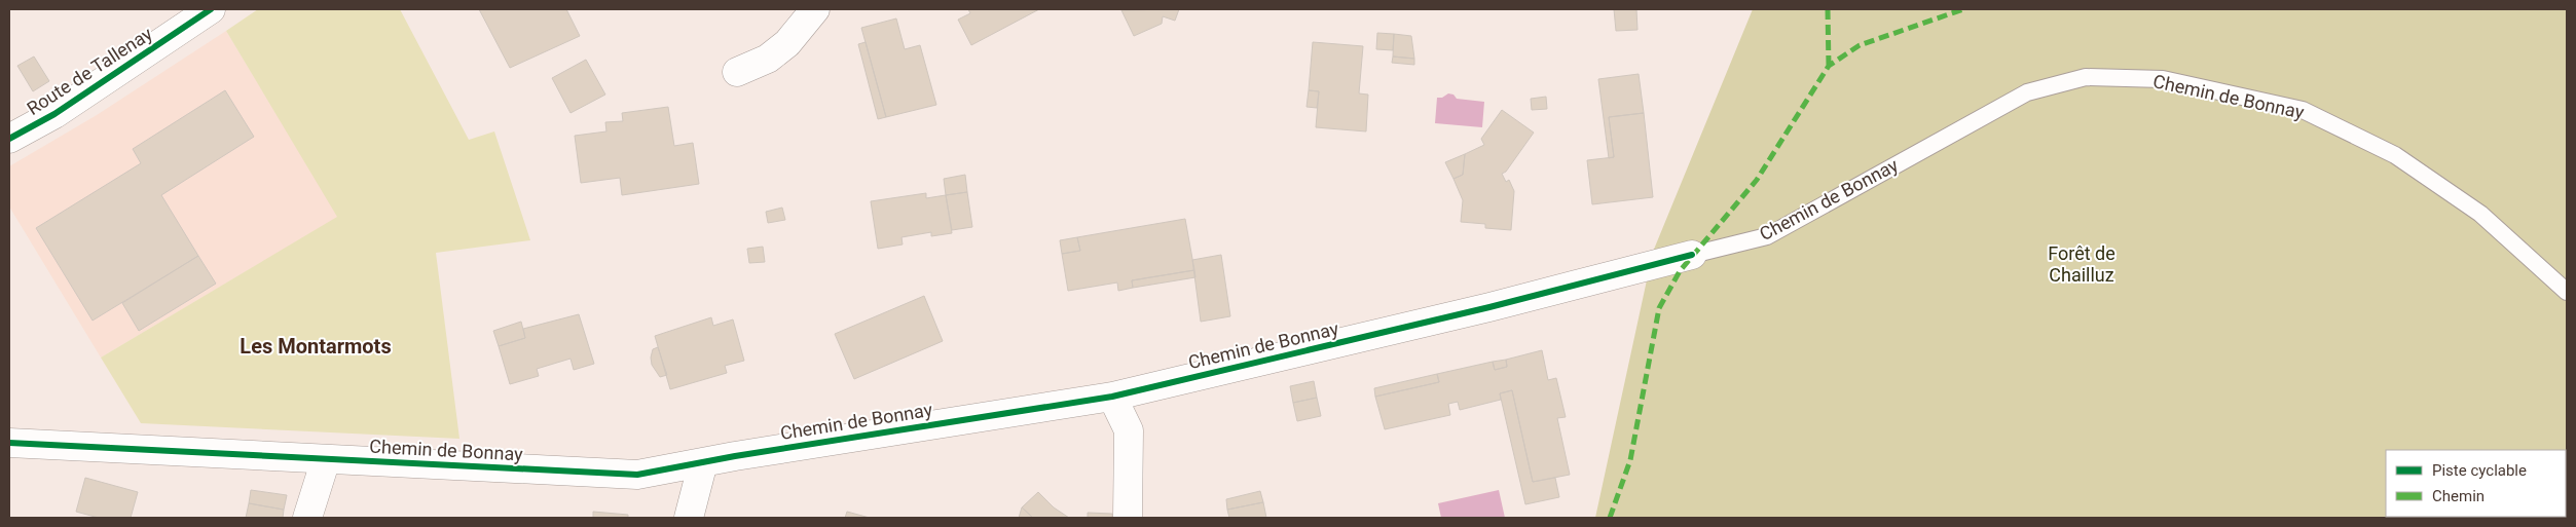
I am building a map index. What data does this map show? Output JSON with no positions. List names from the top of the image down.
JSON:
{
  "streets": {
    "street": ["Route de Tallenay", "Chemin de Bonnay"]
  },
  "districts": ["Les Montarmots"],
  "parks": ["Forêt de Chailluz"],
  "legend": ["Piste cyclable", "Chemin"]
}
